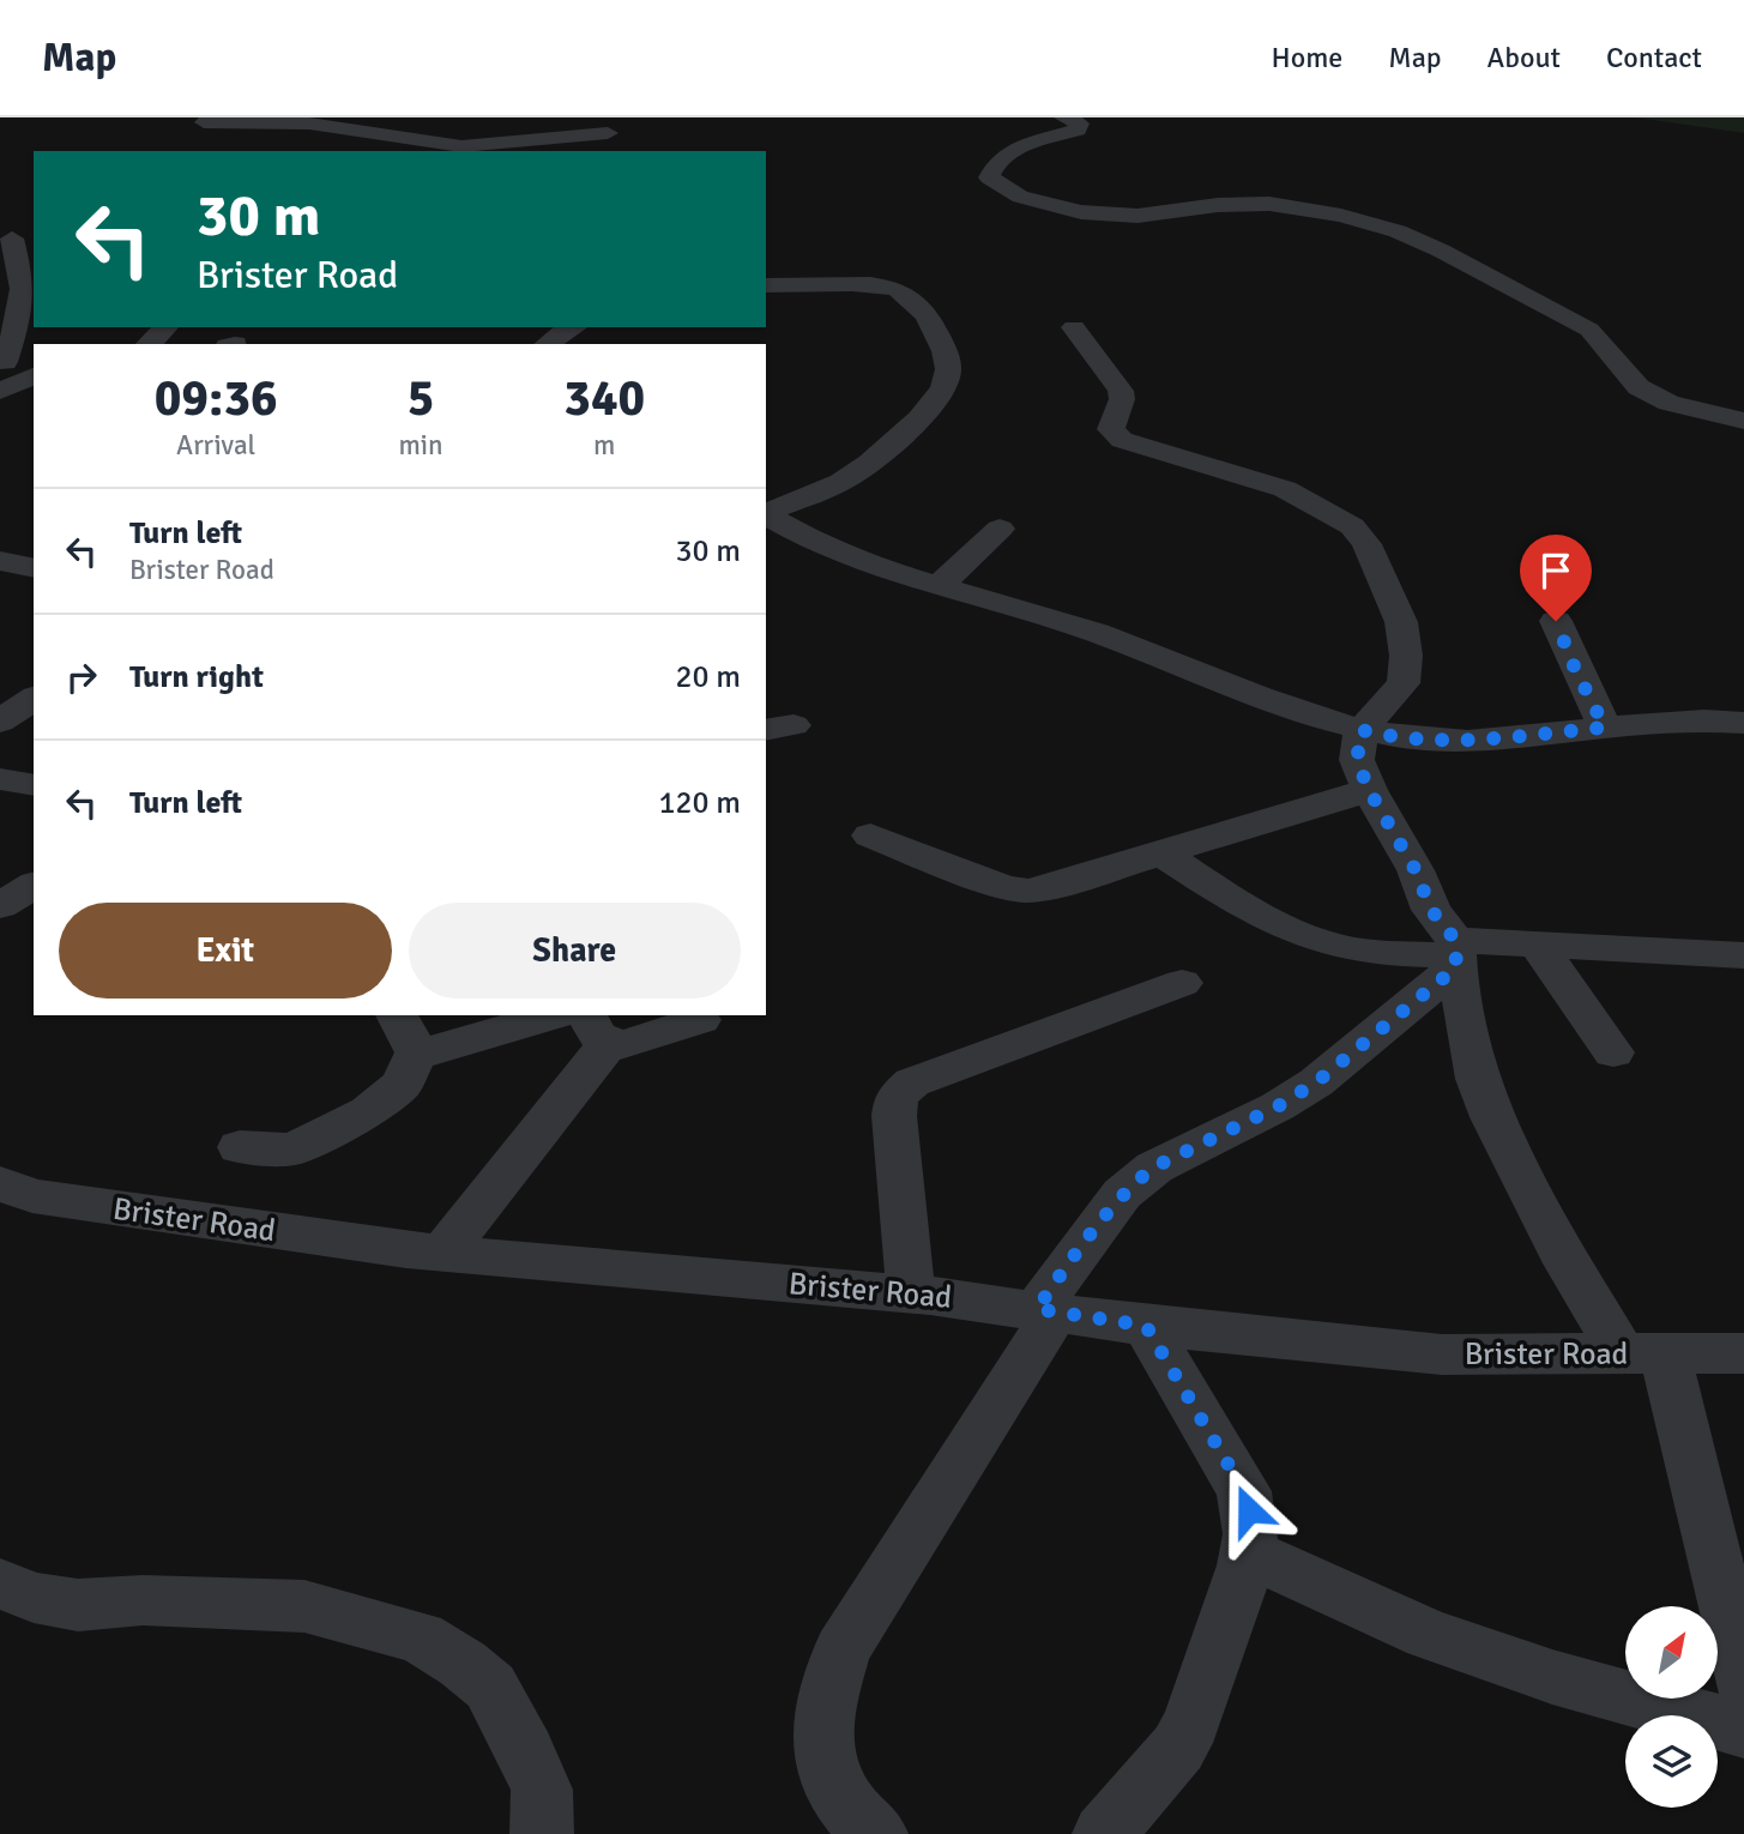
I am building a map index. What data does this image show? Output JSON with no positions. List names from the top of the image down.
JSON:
{
  "streets": {
    "street": ["Brister Road"]
  },
  "north": "top right",
  "page": {
    "header": "Map",
    "nav": [
      "Home",
      "Map",
      "About",
      "Contact"
    ],
    "turn": ["30 m", "Brister Road"],
    "eta": [
      "09:36",
      "Arrival",
      "5",
      "min",
      "340",
      "m"
    ],
    "list": [
      {
        "name": "Turn left",
        "note": "Brister Road",
        "value": "30 m"
      },
      {
        "name": "Turn right",
        "value": "20 m"
      },
      {
        "name": "Turn left",
        "value": "120 m"
      }
    ],
    "buttons": ["Exit", "Share"]
  }
}
